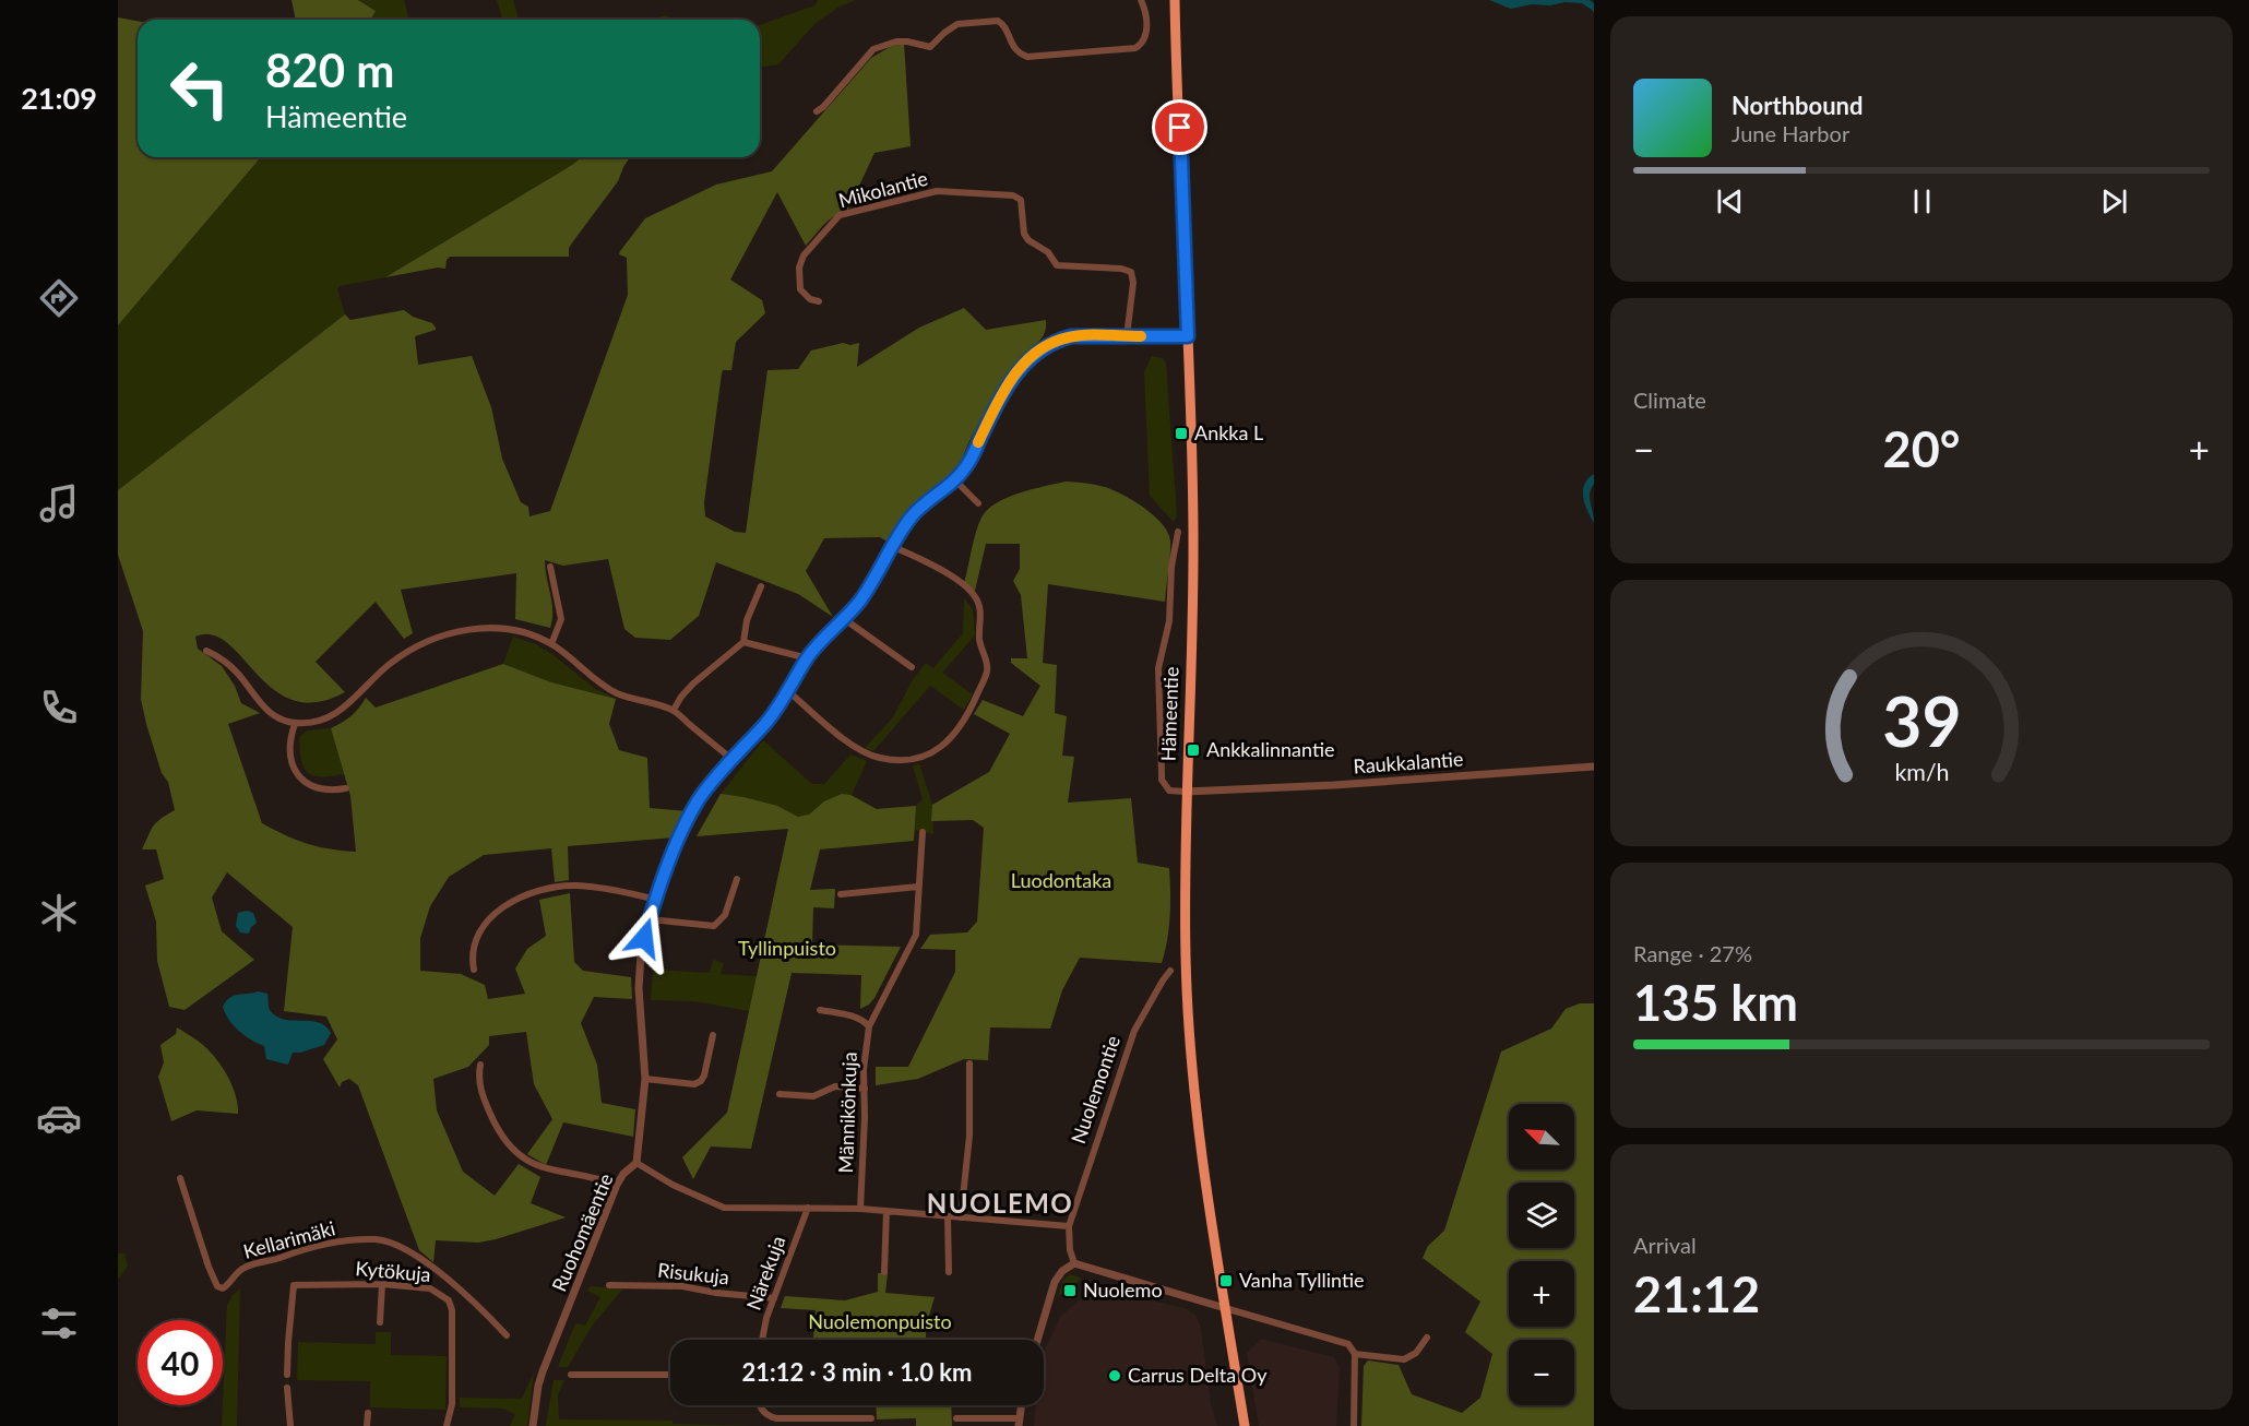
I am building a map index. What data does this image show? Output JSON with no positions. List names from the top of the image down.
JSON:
{
  "streets": {
    "highway": ["Hämeentie"],
    "street": [
      "Mikolantie",
      "Raukkalantie",
      "Nuolemontie",
      "Männikönkuja",
      "Ruohomäentie",
      "Kellarimäki",
      "Kytökuja",
      "Närekuja",
      "Risukuja"
    ]
  },
  "crossings": [
    ["Mikolantie", "Ruohomäentie"],
    ["Hämeentie", "Raukkalantie"],
    ["Hämeentie", "Ruohomäentie"],
    ["Närekuja", "Risukuja"]
  ],
  "districts": ["NUOLEMO"],
  "parks": ["Luodontaka", "Tyllinpuisto", "Nuolemonpuisto"],
  "places": {
    "transit": [
      "Ankka L",
      "Ankkalinnantie",
      "Vanha Tyllintie",
      "Nuolemo"
    ],
    "other": ["Carrus Delta Oy"]
  },
  "north": "top left",
  "page": {
    "tabs": "21:09",
    "turn": ["820 m", "Hämeentie"],
    "song": ["Northbound", "June Harbor"],
    "tile": [
      "Climate",
      ["Range · 27%", "135 km"],
      ["Arrival", "21:12"]
    ],
    "heat": ["−", "20°", "+"],
    "map_buttons": ["+", "−"],
    "limit": "40",
    "trip": "21:12 · 3 min · 1.0 km",
    "gauge": ["39", "km/h"]
  }
}
